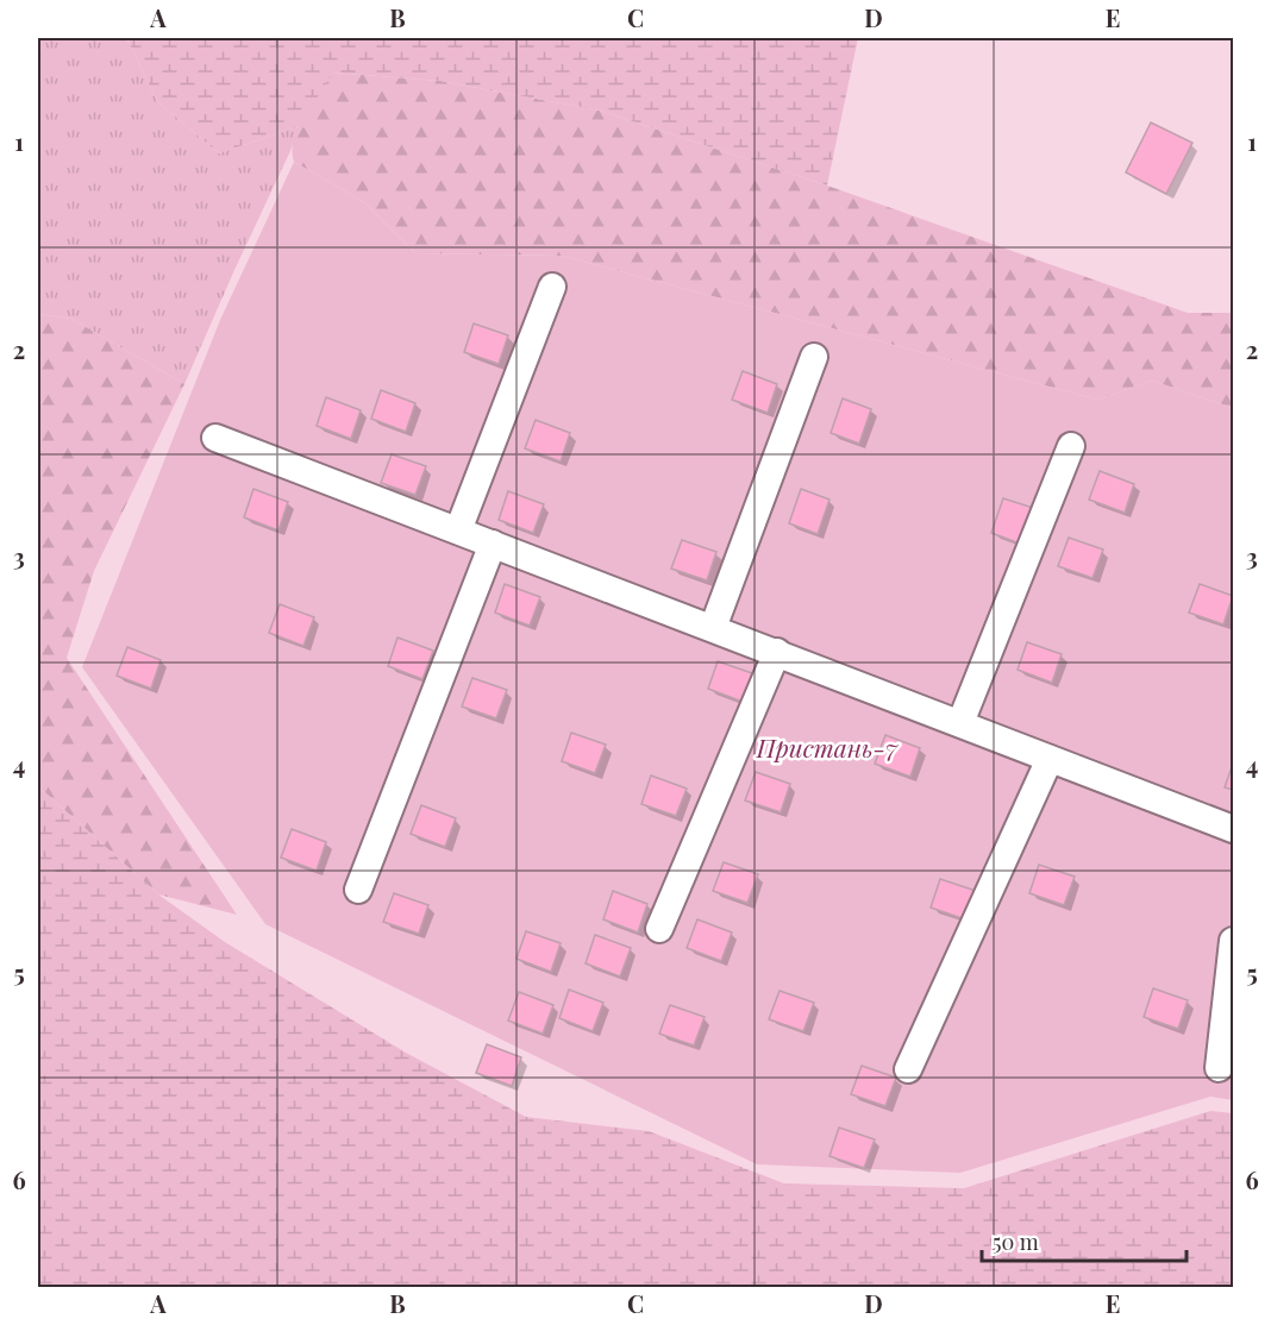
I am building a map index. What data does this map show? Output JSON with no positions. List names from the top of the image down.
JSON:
{
  "parks": ["Пристань-7"],
  "scale_bar": "50 m",
  "grid": {
    "columns": [
      "A",
      "B",
      "C",
      "D",
      "E"
    ],
    "rows": [
      "1",
      "2",
      "3",
      "4",
      "5",
      "6"
    ]
  }
}
